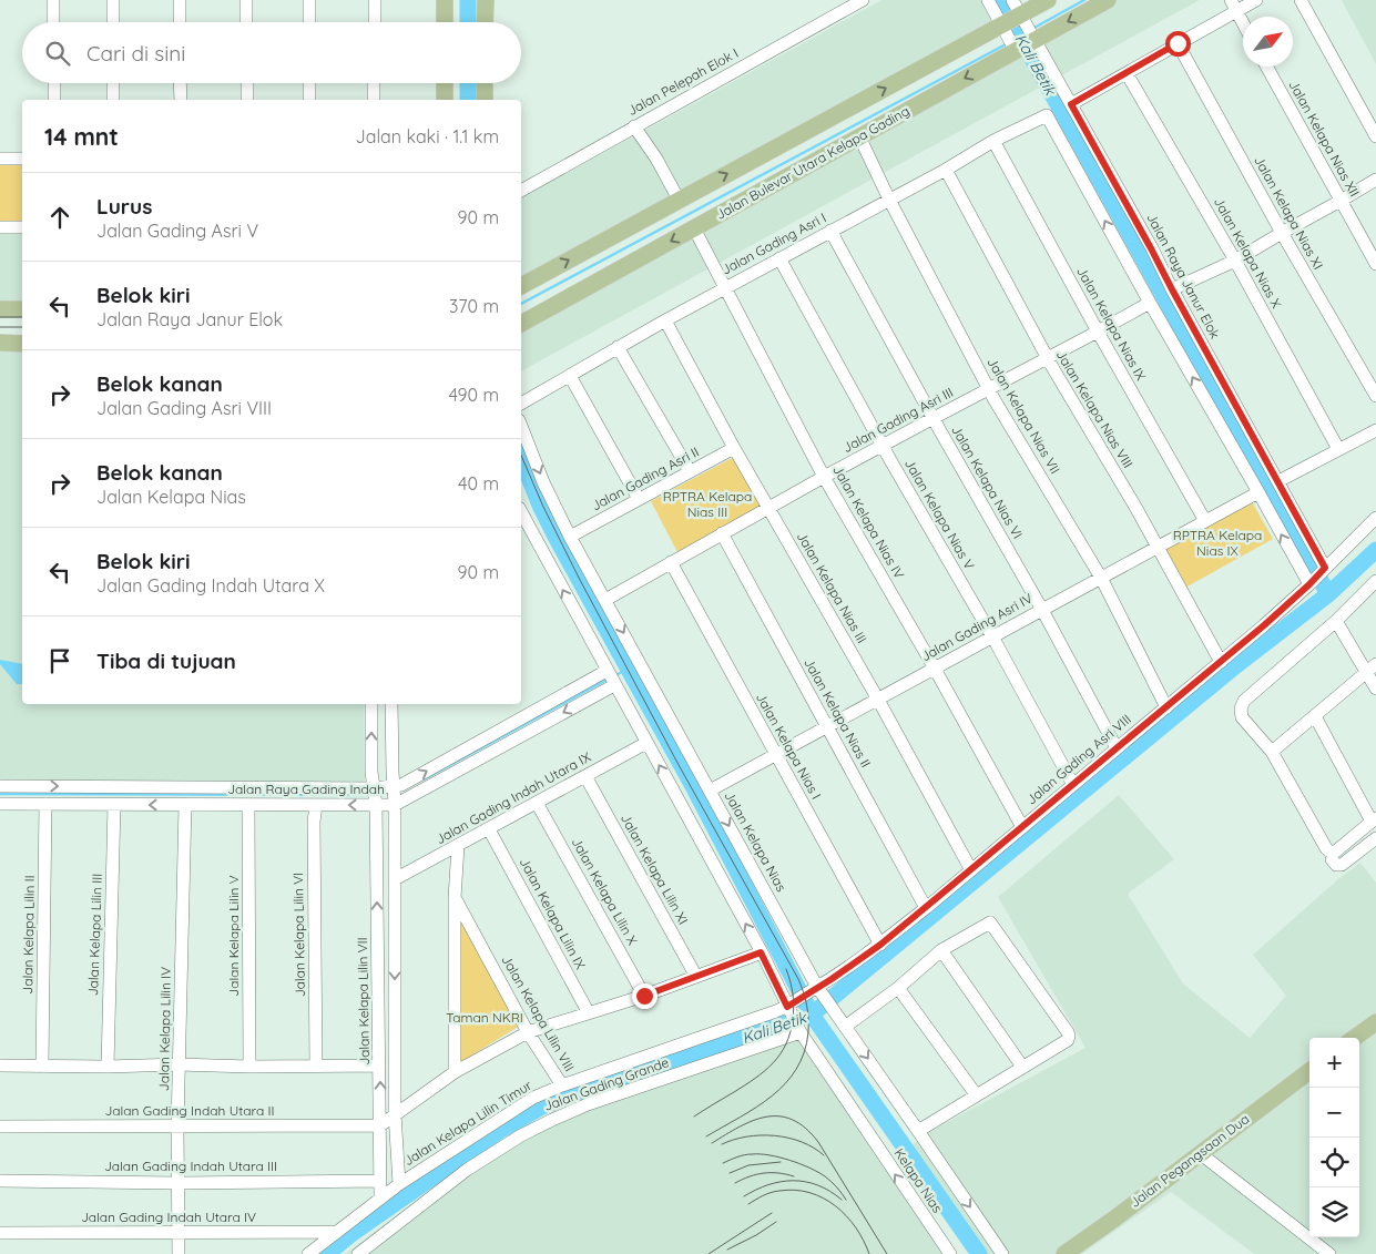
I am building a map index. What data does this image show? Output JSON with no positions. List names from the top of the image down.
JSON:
{
  "streets": {
    "main road": ["Jalan Bulevar Utara Kelapa Gading", "Jalan Pegangsaan Dua"],
    "street": [
      "Jalan Pelepah Elok I",
      "Jalan Kelapa Nias XII",
      "Jalan Kelapa Nias XI",
      "Jalan Gading Asri I",
      "Jalan Kelapa Nias X",
      "Jalan Raya Janur Elok",
      "Jalan Kelapa Nias IX",
      "Jalan Kelapa Nias VIII",
      "Jalan Kelapa Nias VII",
      "Jalan Gading Asri III",
      "Jalan Gading Asri II",
      "Jalan Kelapa Nias VI",
      "Jalan Kelapa Nias V",
      "Jalan Kelapa Nias IV",
      "Jalan Kelapa Nias III",
      "Jalan Gading Asri IV",
      "Jalan Kelapa Nias II",
      "Jalan Kelapa Nias I",
      "Jalan Gading Asri VIII",
      "Jalan Raya Gading Indah",
      "Jalan Gading Indah Utara IX",
      "Jalan Kelapa Nias",
      "Jalan Kelapa Lilin XI",
      "Jalan Kelapa Lilin X",
      "Jalan Kelapa Lilin IX",
      "Jalan Kelapa Lilin II",
      "Jalan Kelapa Lilin III",
      "Jalan Kelapa Lilin VI",
      "Jalan Kelapa Lilin V",
      "Jalan Kelapa Lilin VII",
      "Jalan Kelapa Lilin VIII",
      "Jalan Kelapa Lilin IV",
      "Jalan Gading Grande",
      "Jalan Gading Indah Utara II",
      "Jalan Kelapa Lilin Timur",
      "Jalan Gading Indah Utara III",
      "Kelapa Nias",
      "Jalan Gading Indah Utara IV"
    ]
  },
  "crossings": [
    ["Jalan Bulevar Utara Kelapa Gading", "Jalan Raya Janur Elok"],
    ["Jalan Bulevar Utara Kelapa Gading", "Jalan Kelapa Nias VII"],
    ["Jalan Bulevar Utara Kelapa Gading", "Jalan Kelapa Nias IV"],
    ["Jalan Gading Asri I", "Jalan Kelapa Nias IX"],
    ["Jalan Gading Asri I", "Jalan Kelapa Nias VIII"],
    ["Jalan Gading Asri I", "Jalan Kelapa Nias VII"],
    ["Jalan Gading Asri I", "Jalan Gading Asri III"],
    ["Jalan Gading Asri I", "Jalan Kelapa Nias VI"],
    ["Jalan Gading Asri I", "Jalan Kelapa Nias V"],
    ["Jalan Gading Asri I", "Jalan Kelapa Nias IV"],
    ["Jalan Gading Asri I", "Jalan Kelapa Nias III"],
    ["Jalan Raya Janur Elok", "Jalan Gading Asri VIII"],
    ["Jalan Kelapa Nias IX", "Jalan Gading Asri III"],
    ["Jalan Kelapa Nias IX", "Jalan Gading Asri IV"],
    ["Jalan Kelapa Nias VIII", "Jalan Gading Asri III"],
    ["Jalan Kelapa Nias VIII", "Jalan Gading Asri IV"],
    ["Jalan Kelapa Nias VIII", "Jalan Gading Asri VIII"],
    ["Jalan Kelapa Nias VII", "Jalan Gading Asri III"],
    ["Jalan Kelapa Nias VII", "Jalan Gading Asri IV"],
    ["Jalan Kelapa Nias VII", "Jalan Gading Asri VIII"],
    ["Jalan Gading Asri III", "Jalan Kelapa Nias VI"],
    ["Jalan Gading Asri III", "Jalan Kelapa Nias V"],
    ["Jalan Gading Asri III", "Jalan Kelapa Nias IV"],
    ["Jalan Gading Asri III", "Jalan Kelapa Nias III"],
    ["Jalan Gading Asri III", "Jalan Kelapa Nias II"],
    ["Jalan Gading Asri III", "Jalan Kelapa Nias I"],
    ["Jalan Gading Asri III", "Jalan Kelapa Nias"],
    ["Jalan Gading Asri II", "Jalan Kelapa Nias III"],
    ["Jalan Gading Asri II", "Jalan Kelapa Nias"],
    ["Jalan Kelapa Nias VI", "Jalan Gading Asri IV"],
    ["Jalan Kelapa Nias VI", "Jalan Gading Asri VIII"],
    ["Jalan Kelapa Nias V", "Jalan Gading Asri IV"],
    ["Jalan Kelapa Nias V", "Jalan Gading Asri VIII"],
    ["Jalan Kelapa Nias IV", "Jalan Gading Asri IV"],
    ["Jalan Kelapa Nias IV", "Jalan Gading Asri VIII"],
    ["Jalan Kelapa Nias III", "Jalan Gading Asri IV"],
    ["Jalan Kelapa Nias III", "Jalan Gading Asri VIII"],
    ["Jalan Gading Asri IV", "Jalan Kelapa Nias II"],
    ["Jalan Gading Asri IV", "Jalan Kelapa Nias I"],
    ["Jalan Gading Asri IV", "Jalan Kelapa Nias"],
    ["Jalan Kelapa Nias II", "Jalan Gading Asri VIII"],
    ["Jalan Kelapa Nias I", "Jalan Gading Asri VIII"],
    ["Jalan Gading Asri VIII", "Jalan Kelapa Nias"],
    ["Jalan Gading Asri VIII", "Jalan Kelapa Lilin Timur"],
    ["Jalan Raya Gading Indah", "Jalan Kelapa Lilin II"],
    ["Jalan Raya Gading Indah", "Jalan Kelapa Lilin III"],
    ["Jalan Raya Gading Indah", "Jalan Kelapa Lilin VI"],
    ["Jalan Raya Gading Indah", "Jalan Kelapa Lilin V"],
    ["Jalan Raya Gading Indah", "Jalan Kelapa Lilin VII"],
    ["Jalan Raya Gading Indah", "Jalan Kelapa Lilin IV"],
    ["Jalan Gading Indah Utara IX", "Jalan Kelapa Lilin XI"],
    ["Jalan Gading Indah Utara IX", "Jalan Kelapa Lilin X"],
    ["Jalan Gading Indah Utara IX", "Jalan Kelapa Lilin IX"],
    ["Jalan Kelapa Lilin VII", "Jalan Gading Indah Utara II"],
    ["Jalan Kelapa Lilin VII", "Jalan Kelapa Lilin Timur"],
    ["Jalan Kelapa Lilin VII", "Jalan Gading Indah Utara III"],
    ["Jalan Kelapa Lilin VIII", "Jalan Kelapa Lilin Timur"],
    ["Jalan Kelapa Lilin IV", "Jalan Gading Indah Utara II"],
    ["Jalan Kelapa Lilin IV", "Jalan Gading Indah Utara III"],
    ["Jalan Kelapa Lilin IV", "Jalan Gading Indah Utara IV"],
    ["Jalan Gading Grande", "Kelapa Nias"],
    ["Jalan Kelapa Lilin Timur", "Jalan Gading Indah Utara IV"]
  ],
  "water": ["Kali Betik"],
  "parks": ["RPTRA Kelapa Nias III", "RPTRA Kelapa Nias IX", "Taman NKRI"],
  "north": "top right",
  "page": {
    "search": "Cari di sini",
    "heading": ["14 mnt", "Jalan kaki · 1.1 km"],
    "list": [
      ["Lurus", "Jalan Gading Asri V", "90 m"],
      ["Belok kiri", "Jalan Raya Janur Elok", "370 m"],
      ["Belok kanan", "Jalan Gading Asri VIII", "490 m"],
      ["Belok kanan", "Jalan Kelapa Nias", "40 m"],
      ["Belok kiri", "Jalan Gading Indah Utara X", "90 m"],
      "Tiba di tujuan"
    ],
    "map_buttons": ["+", "−"]
  }
}
